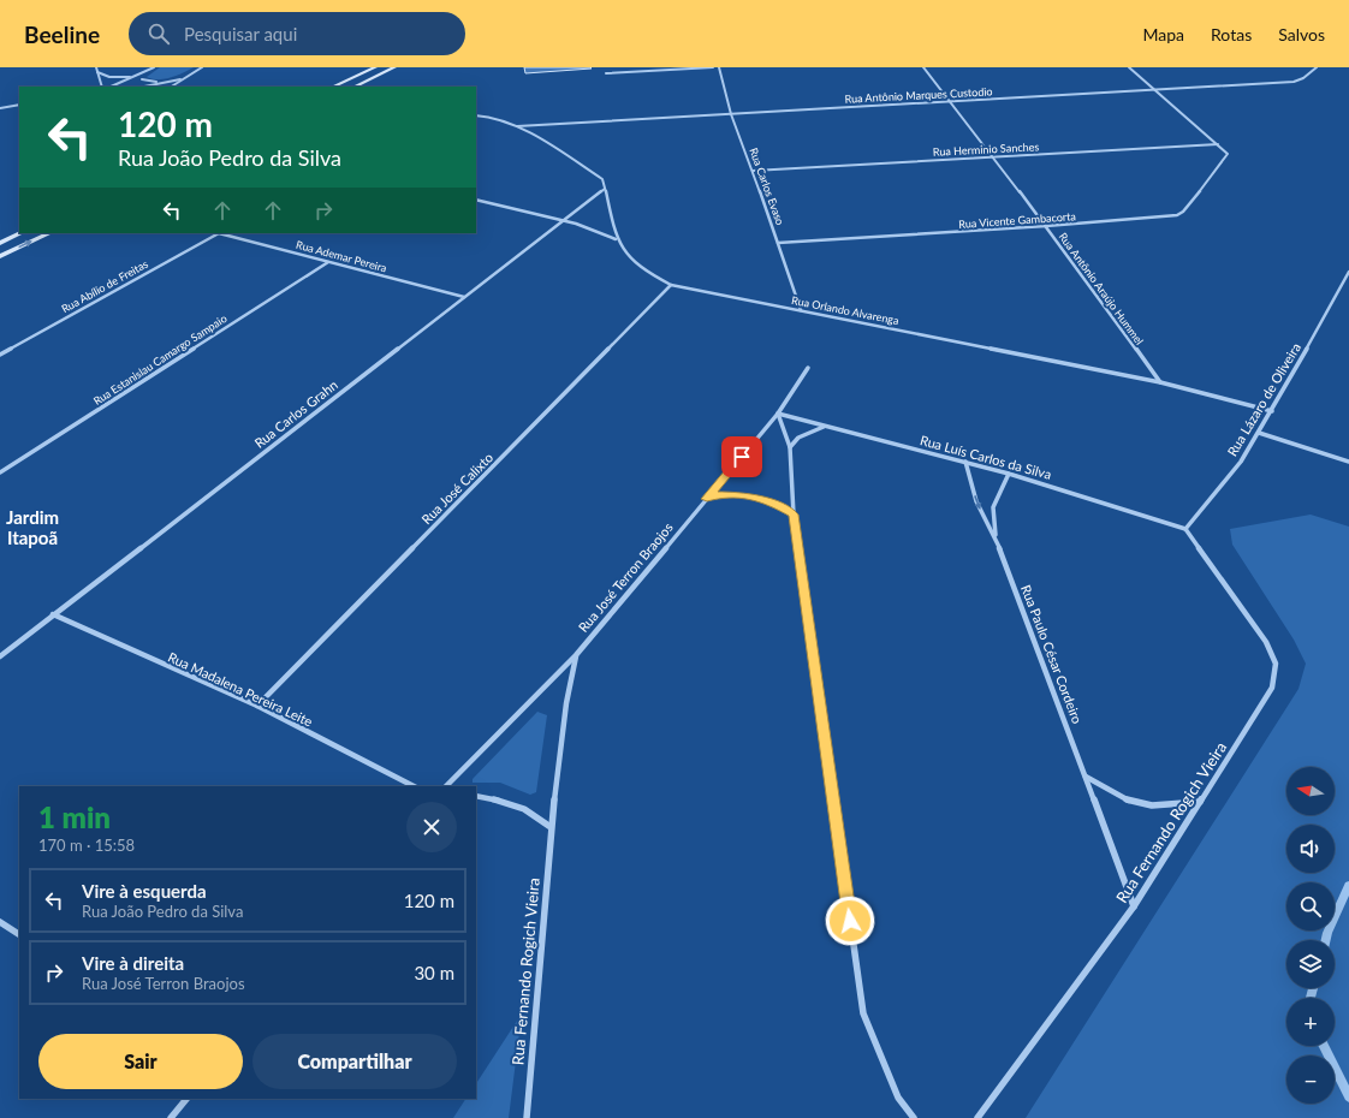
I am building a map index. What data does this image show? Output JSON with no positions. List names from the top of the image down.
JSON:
{
  "streets": {
    "street": [
      "Rua Antônio Marques Custodio",
      "Rua Herminio Sanches",
      "Rua Carlos Evaso",
      "Rua Vicente Gambacorta",
      "Rua Ademar Pereira",
      "Rua Abílio de Freitas",
      "Rua Antônio Araújo Hummel",
      "Rua Orlando Alvarenga",
      "Rua Estanislau Camargo Sampaio",
      "Rua Lázaro de Oliveira",
      "Rua Carlos Grahn",
      "Rua Luís Carlos da Silva",
      "Rua José Calixto",
      "Rua José Terron Braojos",
      "Rua Paulo César Cordeiro",
      "Rua Madalena Pereira Leite",
      "Rua Fernando Rogich Vieira"
    ]
  },
  "crossings": [
    ["Rua Antônio Marques Custodio", "Rua Carlos Evaso"],
    ["Rua Antônio Marques Custodio", "Rua Antônio Araújo Hummel"],
    ["Rua Antônio Marques Custodio", "Rua Orlando Alvarenga"],
    ["Rua Herminio Sanches", "Rua Carlos Evaso"],
    ["Rua Herminio Sanches", "Rua Vicente Gambacorta"],
    ["Rua Herminio Sanches", "Rua Antônio Araújo Hummel"],
    ["Rua Carlos Evaso", "Rua Vicente Gambacorta"],
    ["Rua Carlos Evaso", "Rua Orlando Alvarenga"],
    ["Rua Vicente Gambacorta", "Rua Antônio Araújo Hummel"],
    ["Rua Ademar Pereira", "Rua Abílio de Freitas"],
    ["Rua Ademar Pereira", "Rua Estanislau Camargo Sampaio"],
    ["Rua Ademar Pereira", "Rua Carlos Grahn"],
    ["Rua Antônio Araújo Hummel", "Rua Orlando Alvarenga"],
    ["Rua Orlando Alvarenga", "Rua Lázaro de Oliveira"],
    ["Rua Orlando Alvarenga", "Rua Carlos Grahn"],
    ["Rua Orlando Alvarenga", "Rua José Calixto"],
    ["Rua Lázaro de Oliveira", "Rua Luís Carlos da Silva"],
    ["Rua Lázaro de Oliveira", "Rua Fernando Rogich Vieira"],
    ["Rua Carlos Grahn", "Rua Madalena Pereira Leite"],
    ["Rua Luís Carlos da Silva", "Rua José Terron Braojos"],
    ["Rua Luís Carlos da Silva", "Rua Paulo César Cordeiro"],
    ["Rua Luís Carlos da Silva", "Rua Fernando Rogich Vieira"],
    ["Rua José Calixto", "Rua Madalena Pereira Leite"],
    ["Rua José Terron Braojos", "Rua Fernando Rogich Vieira"],
    ["Rua Paulo César Cordeiro", "Rua Fernando Rogich Vieira"]
  ],
  "districts": ["Jardim Itapoã"],
  "north": "left",
  "page": {
    "header": "Beeline",
    "search": "Pesquisar aqui",
    "nav": ["Mapa", "Rotas", "Salvos"],
    "turn": ["120 m", "Rua João Pedro da Silva"],
    "map_buttons": ["+", "−"],
    "heading": ["1 min", "170 m · 15:58"],
    "list": [
      {
        "name": "Vire à esquerda",
        "note": "Rua João Pedro da Silva",
        "value": "120 m"
      },
      {
        "name": "Vire à direita",
        "note": "Rua José Terron Braojos",
        "value": "30 m"
      }
    ],
    "buttons": ["Sair", "Compartilhar"]
  }
}
